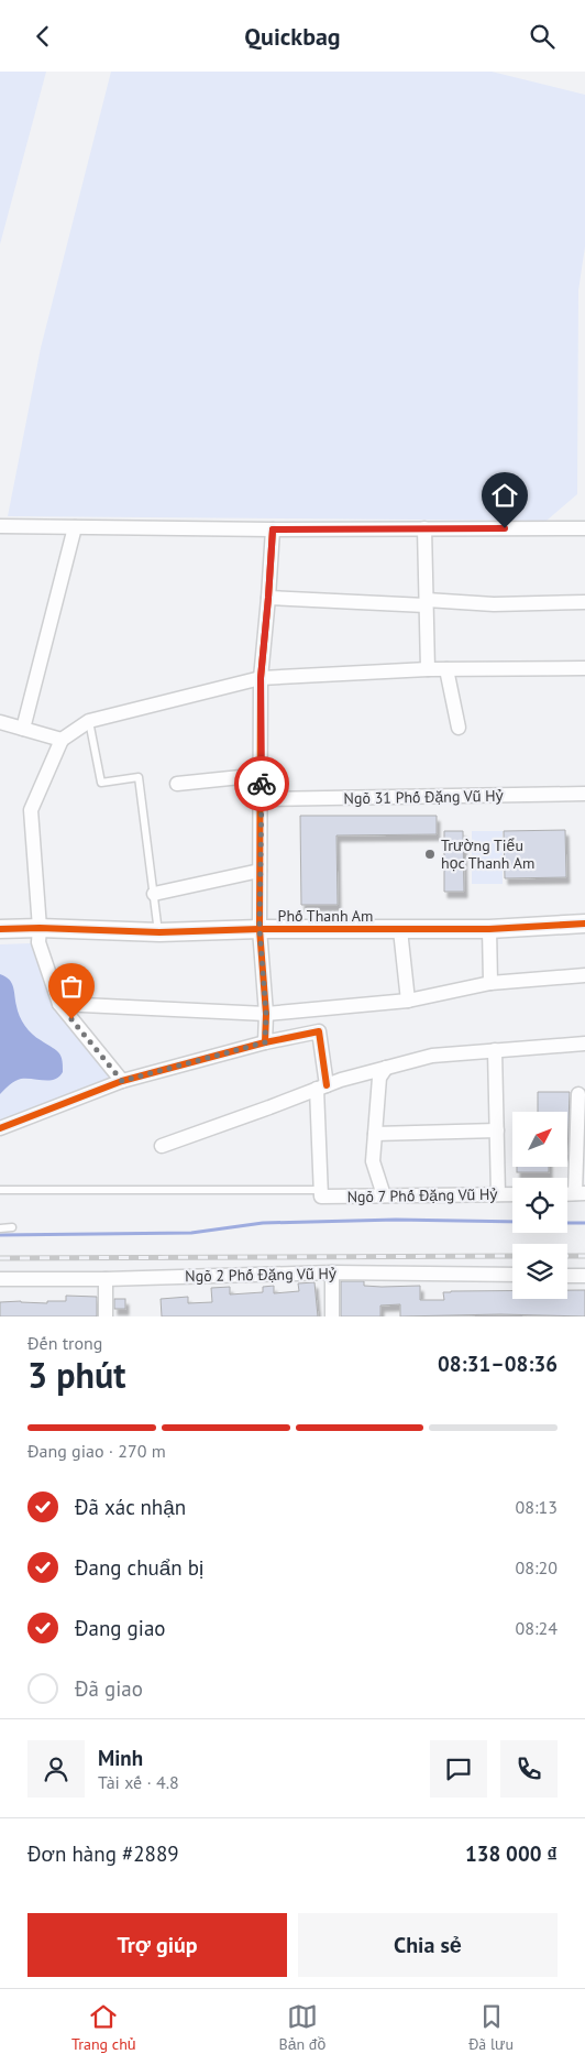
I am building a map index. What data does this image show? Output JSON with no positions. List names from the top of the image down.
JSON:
{
  "streets": {
    "street": [
      "Ngõ 31 Phố Đặng Vũ Hỷ",
      "Phố Thanh Am",
      "Ngõ 7 Phố Đặng Vũ Hỷ",
      "Ngõ 2 Phố Đặng Vũ Hỷ"
    ]
  },
  "places": ["Trường Tiểu học Thanh Am"],
  "north": "top right",
  "page": {
    "header": "Quickbag",
    "heading": ["3 phút", "Đến trong", "08:31–08:36"],
    "panel": [
      "Minh",
      "Tài xế · 4.8",
      "Đơn hàng #2889",
      "138 000 ₫"
    ],
    "bar": "Đang giao · 270 m",
    "list": [
      ["Đã xác nhận", "08:13"],
      ["Đang chuẩn bị", "08:20"],
      ["Đang giao", "08:24"],
      "Đã giao"
    ],
    "buttons": ["Trợ giúp", "Chia sẻ"],
    "tabs": ["Trang chủ", "Bản đồ", "Đã lưu"]
  }
}
